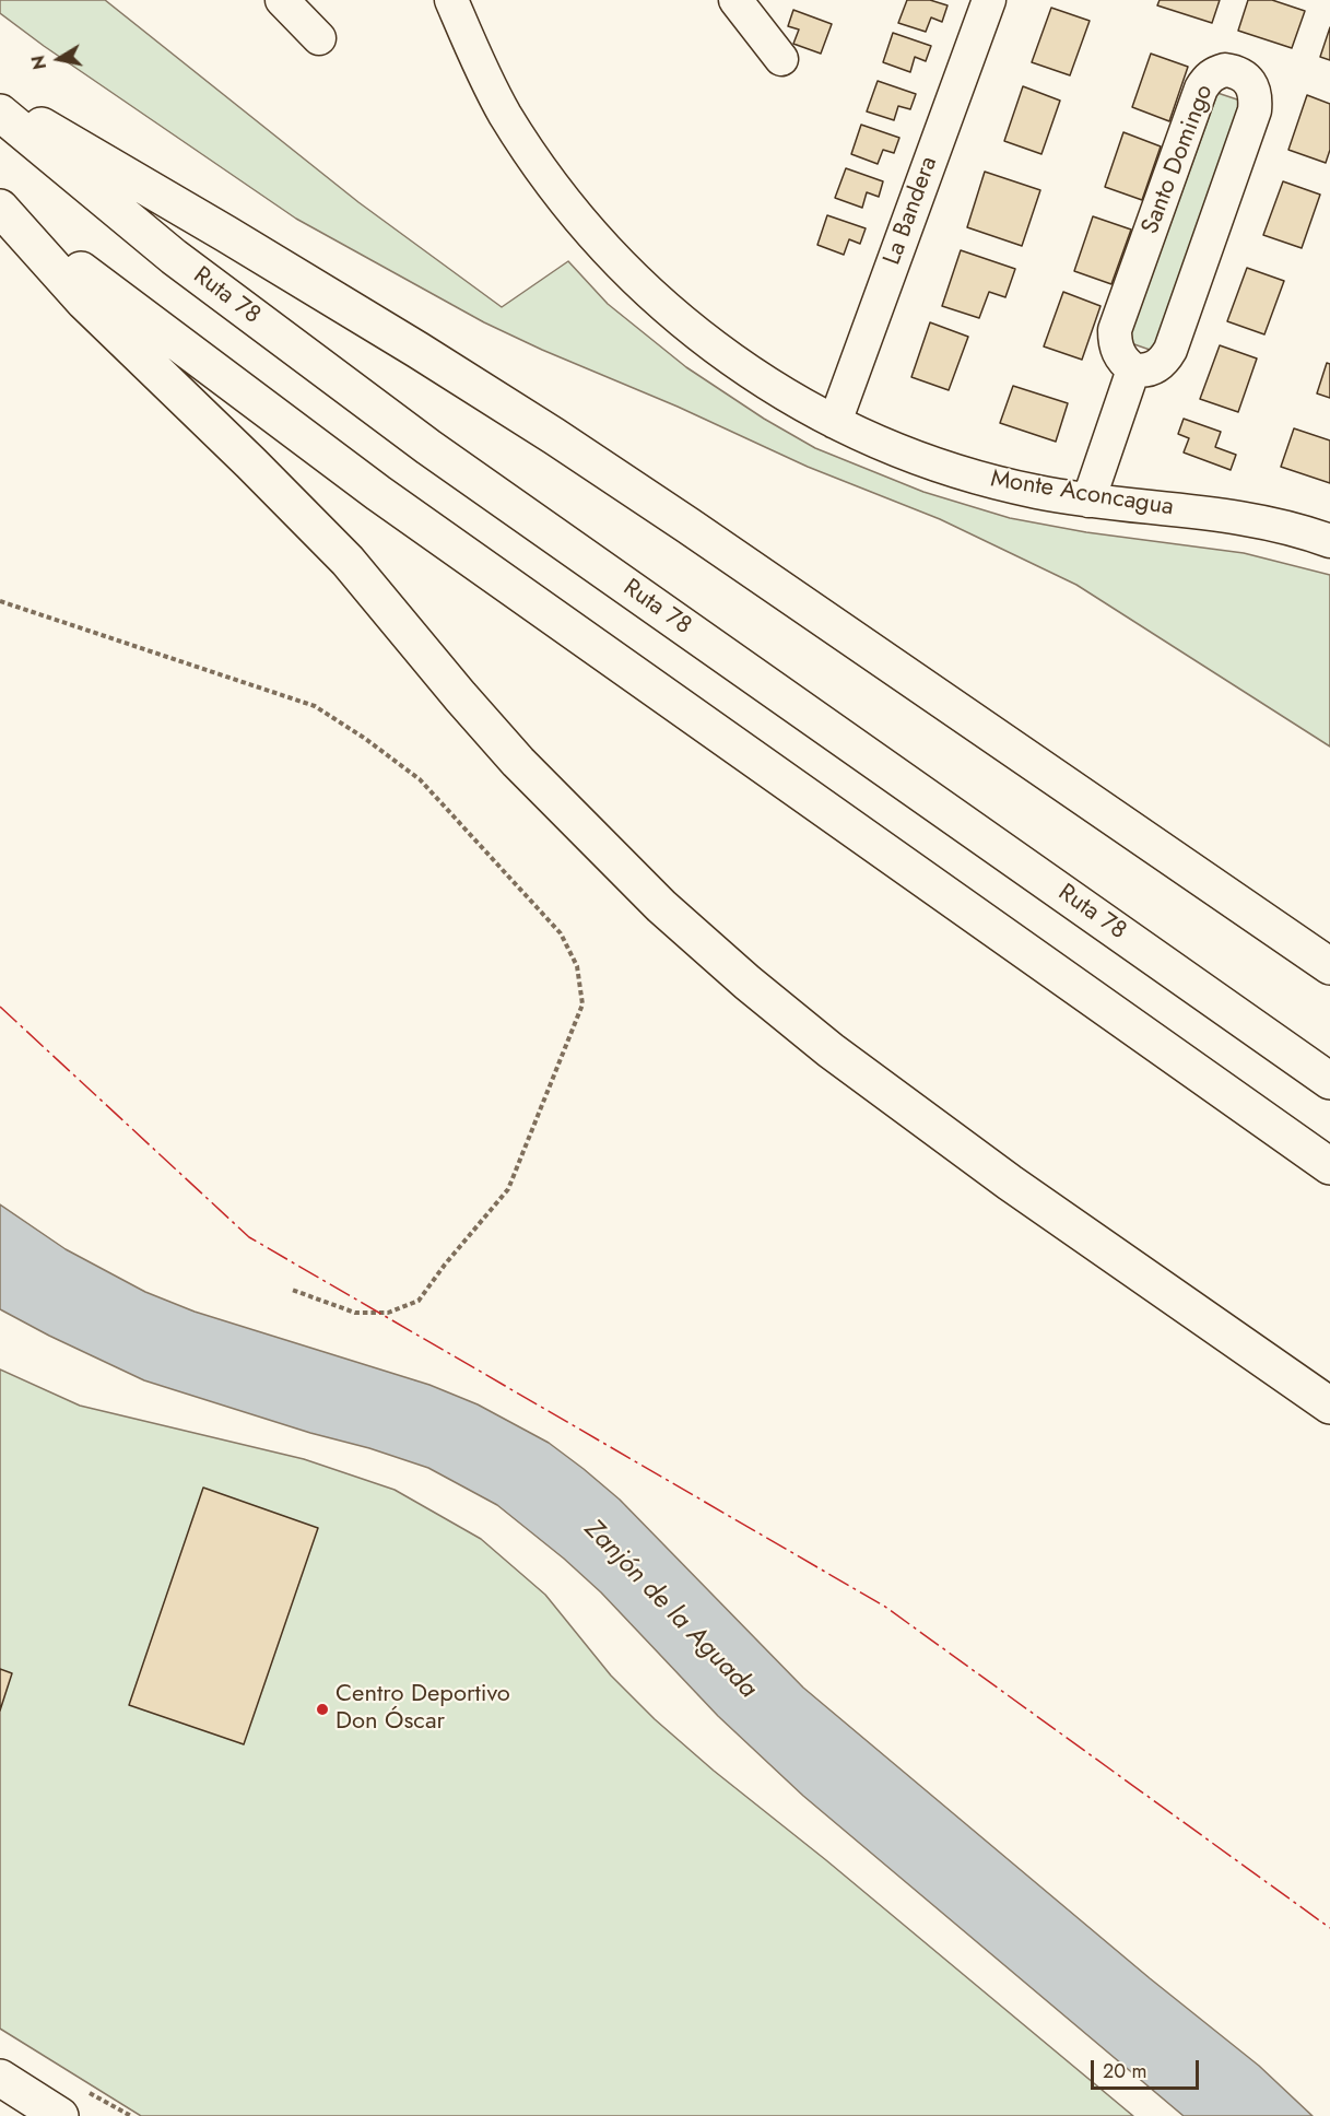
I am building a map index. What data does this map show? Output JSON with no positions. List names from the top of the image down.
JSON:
{
  "streets": {
    "main road": ["Ruta 78"],
    "street": ["Santo Domingo", "La Bandera", "Monte Aconcagua"]
  },
  "crossings": [
    ["La Bandera", "Monte Aconcagua"]
  ],
  "water": ["Zanjón de la Aguada"],
  "places": ["Centro Deportivo Don Óscar"],
  "scale_bar": "20 m",
  "north": "left"
}
